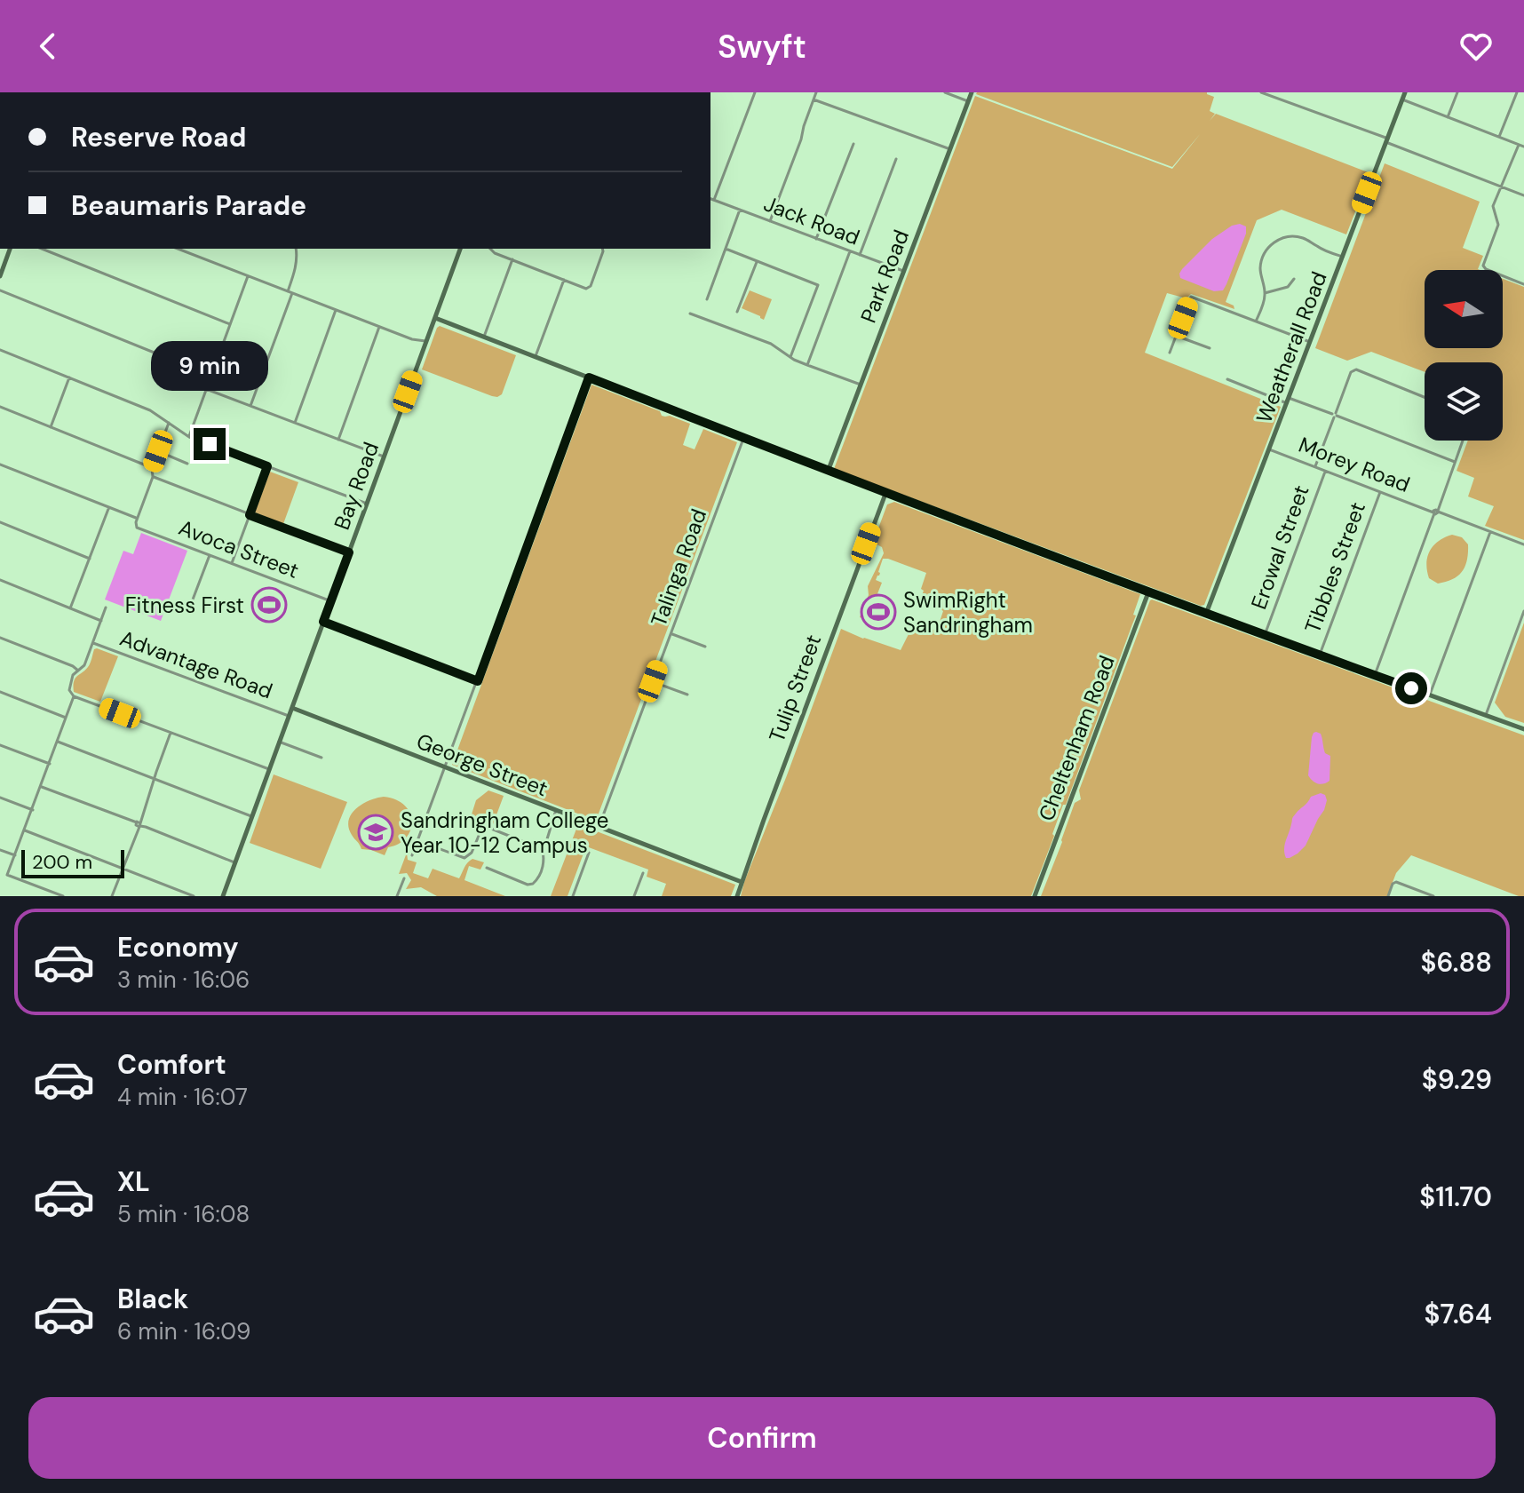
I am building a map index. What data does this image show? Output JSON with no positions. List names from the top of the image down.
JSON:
{
  "streets": {
    "street": [
      "Jack Road",
      "Park Road",
      "Weatherall Road",
      "Morey Road",
      "Bay Road",
      "Erowal Street",
      "Avoca Street",
      "Talinga Road",
      "Tibbles Street",
      "Advantage Road",
      "Tulip Street",
      "Cheltenham Road",
      "George Street"
    ]
  },
  "crossings": [
    ["Jack Road", "Park Road"],
    ["Weatherall Road", "Morey Road"],
    ["Morey Road", "Erowal Street"],
    ["Morey Road", "Tibbles Street"],
    ["Bay Road", "Avoca Street"],
    ["Bay Road", "Advantage Road"],
    ["Bay Road", "George Street"],
    ["Talinga Road", "George Street"],
    ["Tulip Street", "George Street"]
  ],
  "places": {
    "sports": ["Fitness First", "SwimRight Sandringham"],
    "school or university": ["Sandringham College Year 10-12 Campus"]
  },
  "scale_bar": "200 m",
  "north": "left",
  "page": {
    "header": "Swyft",
    "banner": ["Reserve Road", "Beaumaris Parade"],
    "bubble": "9 min",
    "scale": "200 m",
    "list": [
      {
        "name": "Economy",
        "note": "3 min · 16:06",
        "value": "$6.88"
      },
      {
        "name": "Comfort",
        "note": "4 min · 16:07",
        "value": "$9.29"
      },
      {
        "name": "XL",
        "note": "5 min · 16:08",
        "value": "$11.70"
      },
      {
        "name": "Black",
        "note": "6 min · 16:09",
        "value": "$7.64"
      }
    ],
    "buttons": "Confirm"
  }
}
